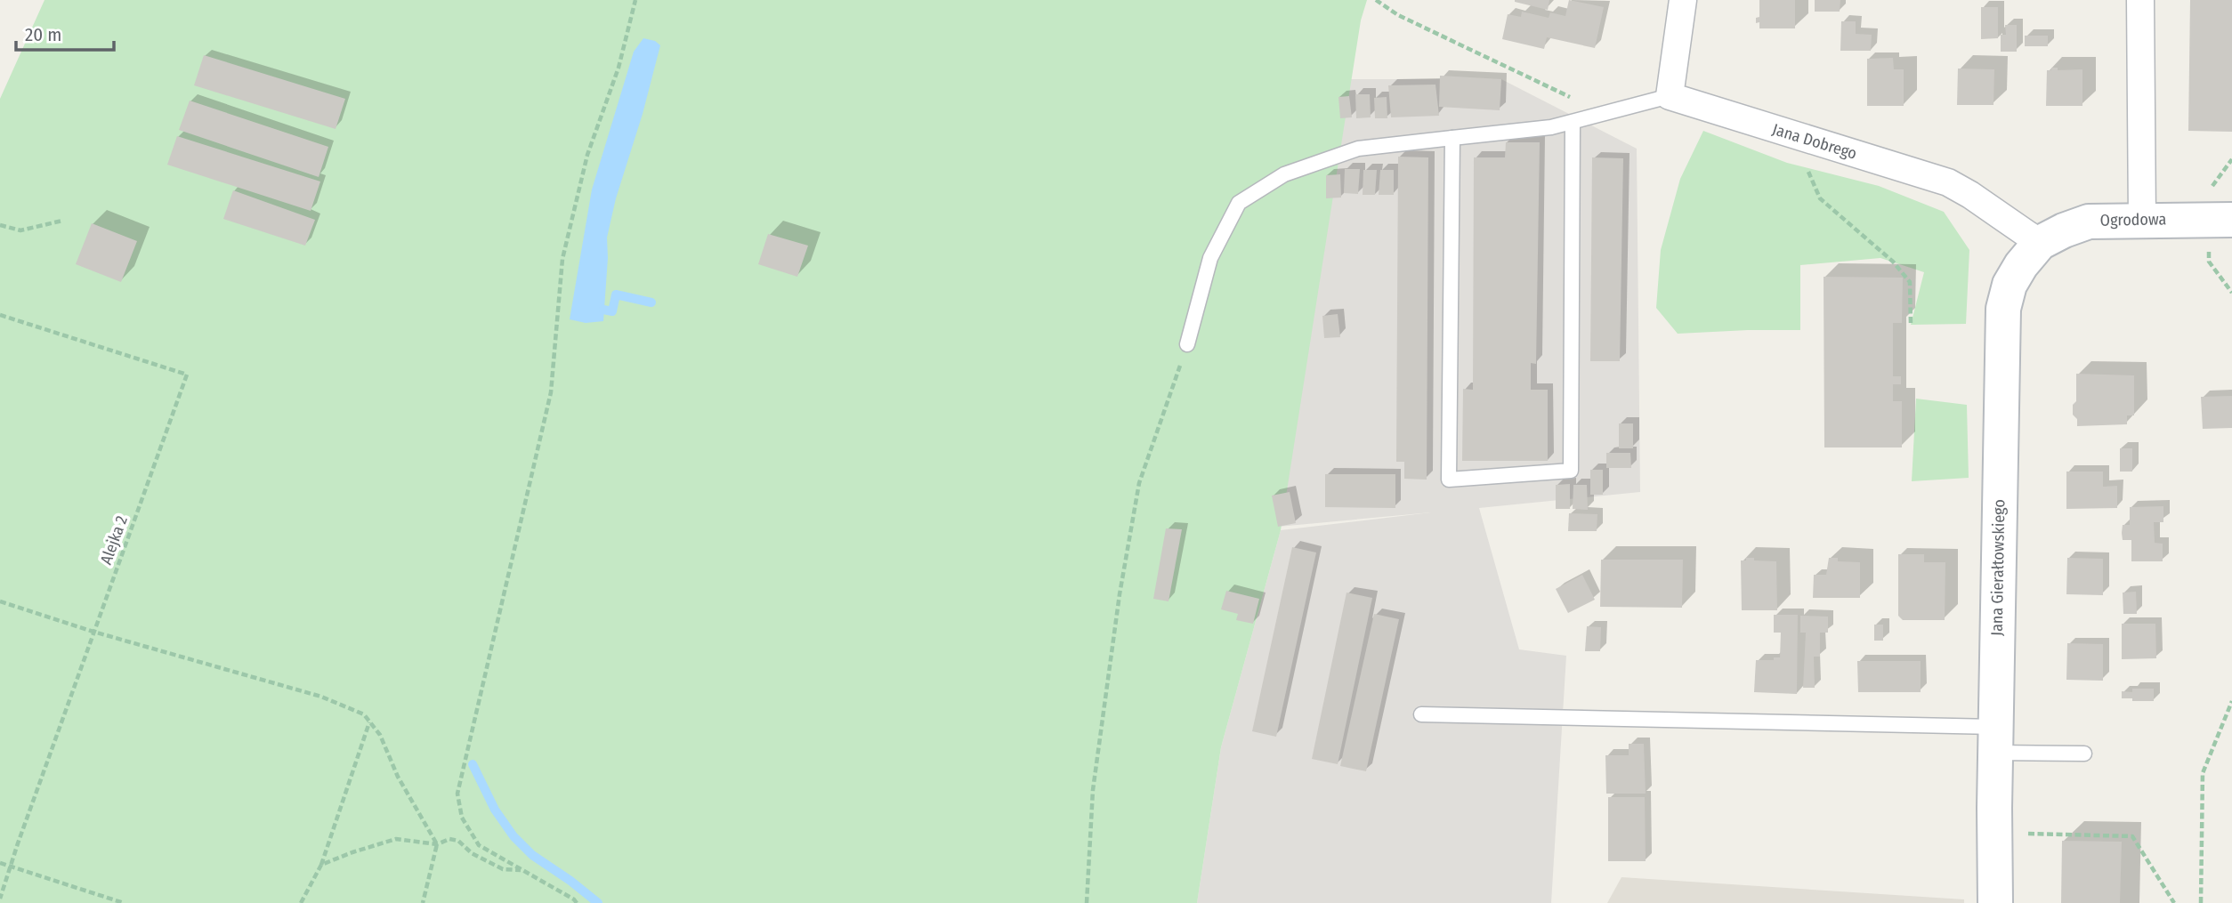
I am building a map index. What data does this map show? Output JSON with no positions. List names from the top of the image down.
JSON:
{
  "streets": {
    "street": ["Jana Dobrego", "Ogrodowa", "Jana Gierałtowskiego"],
    "path": ["Alejka 2"]
  },
  "crossings": [
    ["Jana Dobrego", "Ogrodowa"],
    ["Jana Dobrego", "Jana Gierałtowskiego"],
    ["Ogrodowa", "Jana Gierałtowskiego"]
  ],
  "scale_bar": "20 m"
}
